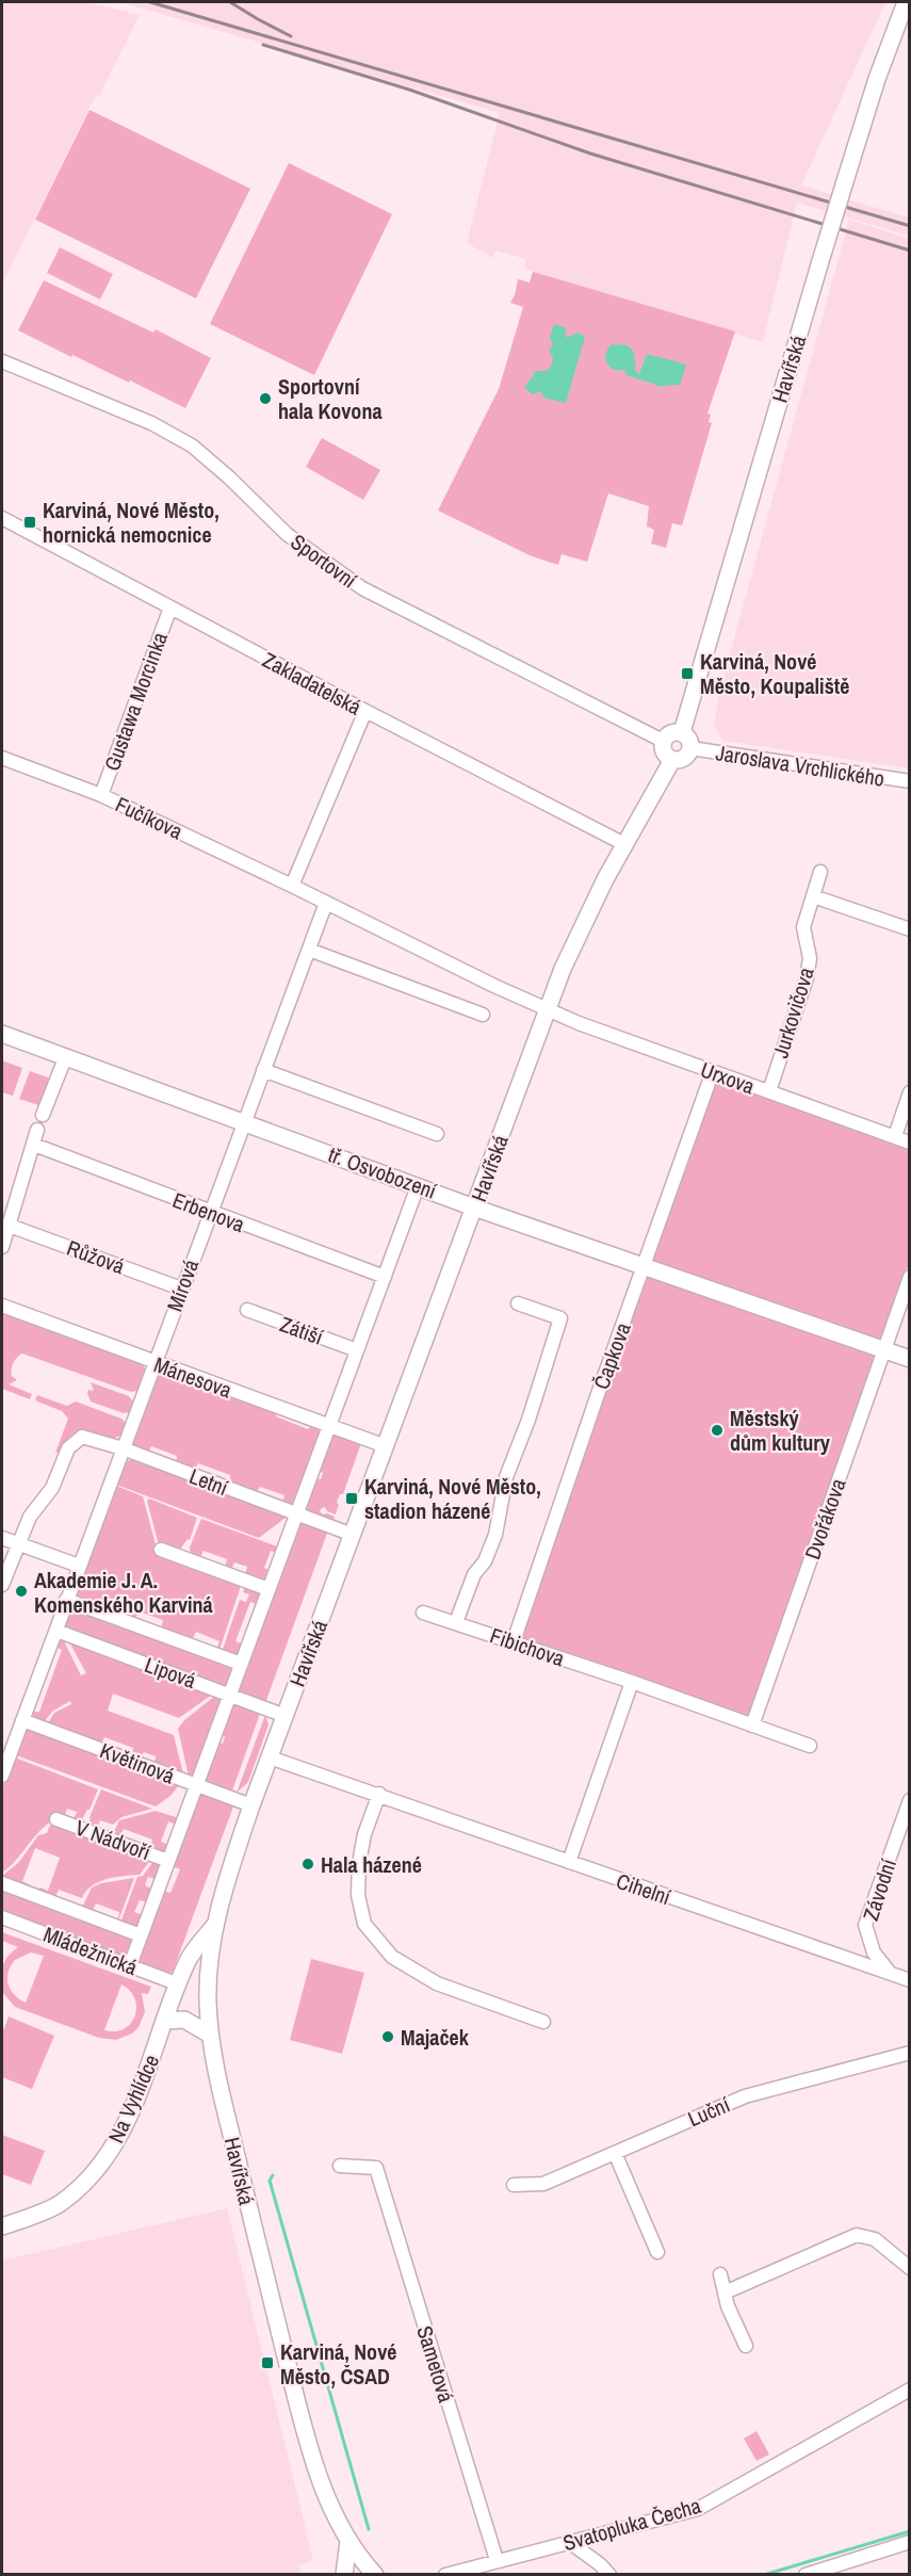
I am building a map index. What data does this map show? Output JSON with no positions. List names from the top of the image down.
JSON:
{
  "streets": {
    "street": [
      "Havířská",
      "Sportovní",
      "Zakladatelská",
      "Gustawa Morcinka",
      "Jaroslava Vrchlického",
      "Fučíkova",
      "Jurkovičova",
      "Urxova",
      "tř. Osvobození",
      "Erbenova",
      "Růžová",
      "Mírová",
      "Zátiší",
      "Čapkova",
      "Mánesova",
      "Letní",
      "Dvořákova",
      "Fibichova",
      "Lipová",
      "Květinová",
      "V Nádvoří",
      "Cihelní",
      "Závodní",
      "Mládežnická",
      "Na Vyhlídce",
      "Luční",
      "Sametová",
      "Svatopluka Čecha"
    ]
  },
  "crossings": [
    ["Havířská", "Sportovní"],
    ["Havířská", "Zakladatelská"],
    ["Havířská", "Jaroslava Vrchlického"],
    ["Havířská", "Fučíkova"],
    ["Havířská", "Urxova"],
    ["Havířská", "tř. Osvobození"],
    ["Havířská", "Mánesova"],
    ["Havířská", "Letní"],
    ["Havířská", "Lipová"],
    ["Havířská", "Květinová"],
    ["Havířská", "Cihelní"],
    ["Havířská", "Na Vyhlídce"],
    ["Sportovní", "Jaroslava Vrchlického"],
    ["Zakladatelská", "Gustawa Morcinka"],
    ["Gustawa Morcinka", "Fučíkova"],
    ["Fučíkova", "Urxova"],
    ["Jurkovičova", "Urxova"],
    ["Urxova", "Čapkova"],
    ["tř. Osvobození", "Mírová"],
    ["tř. Osvobození", "Čapkova"],
    ["tř. Osvobození", "Dvořákova"],
    ["Erbenova", "Mírová"],
    ["Růžová", "Mírová"],
    ["Mírová", "Mánesova"],
    ["Mírová", "Letní"],
    ["Mírová", "Lipová"],
    ["Mírová", "Květinová"],
    ["Čapkova", "Fibichova"],
    ["Dvořákova", "Fibichova"],
    ["Cihelní", "Závodní"],
    ["Mládežnická", "Na Vyhlídce"],
    ["Sametová", "Svatopluka Čecha"]
  ],
  "places": {
    "other": [
      "Sportovní hala Kovona",
      "Městský dům kultury",
      "Akademie J. A. Komenského Karviná",
      "Hala házené",
      "Majaček"
    ],
    "transit": [
      "Karviná, Nové Město, hornická nemocnice",
      "Karviná, Nové Město, Koupaliště",
      "Karviná, Nové Město, stadion házené",
      "Karviná, Nové Město, ČSAD"
    ]
  }
}
